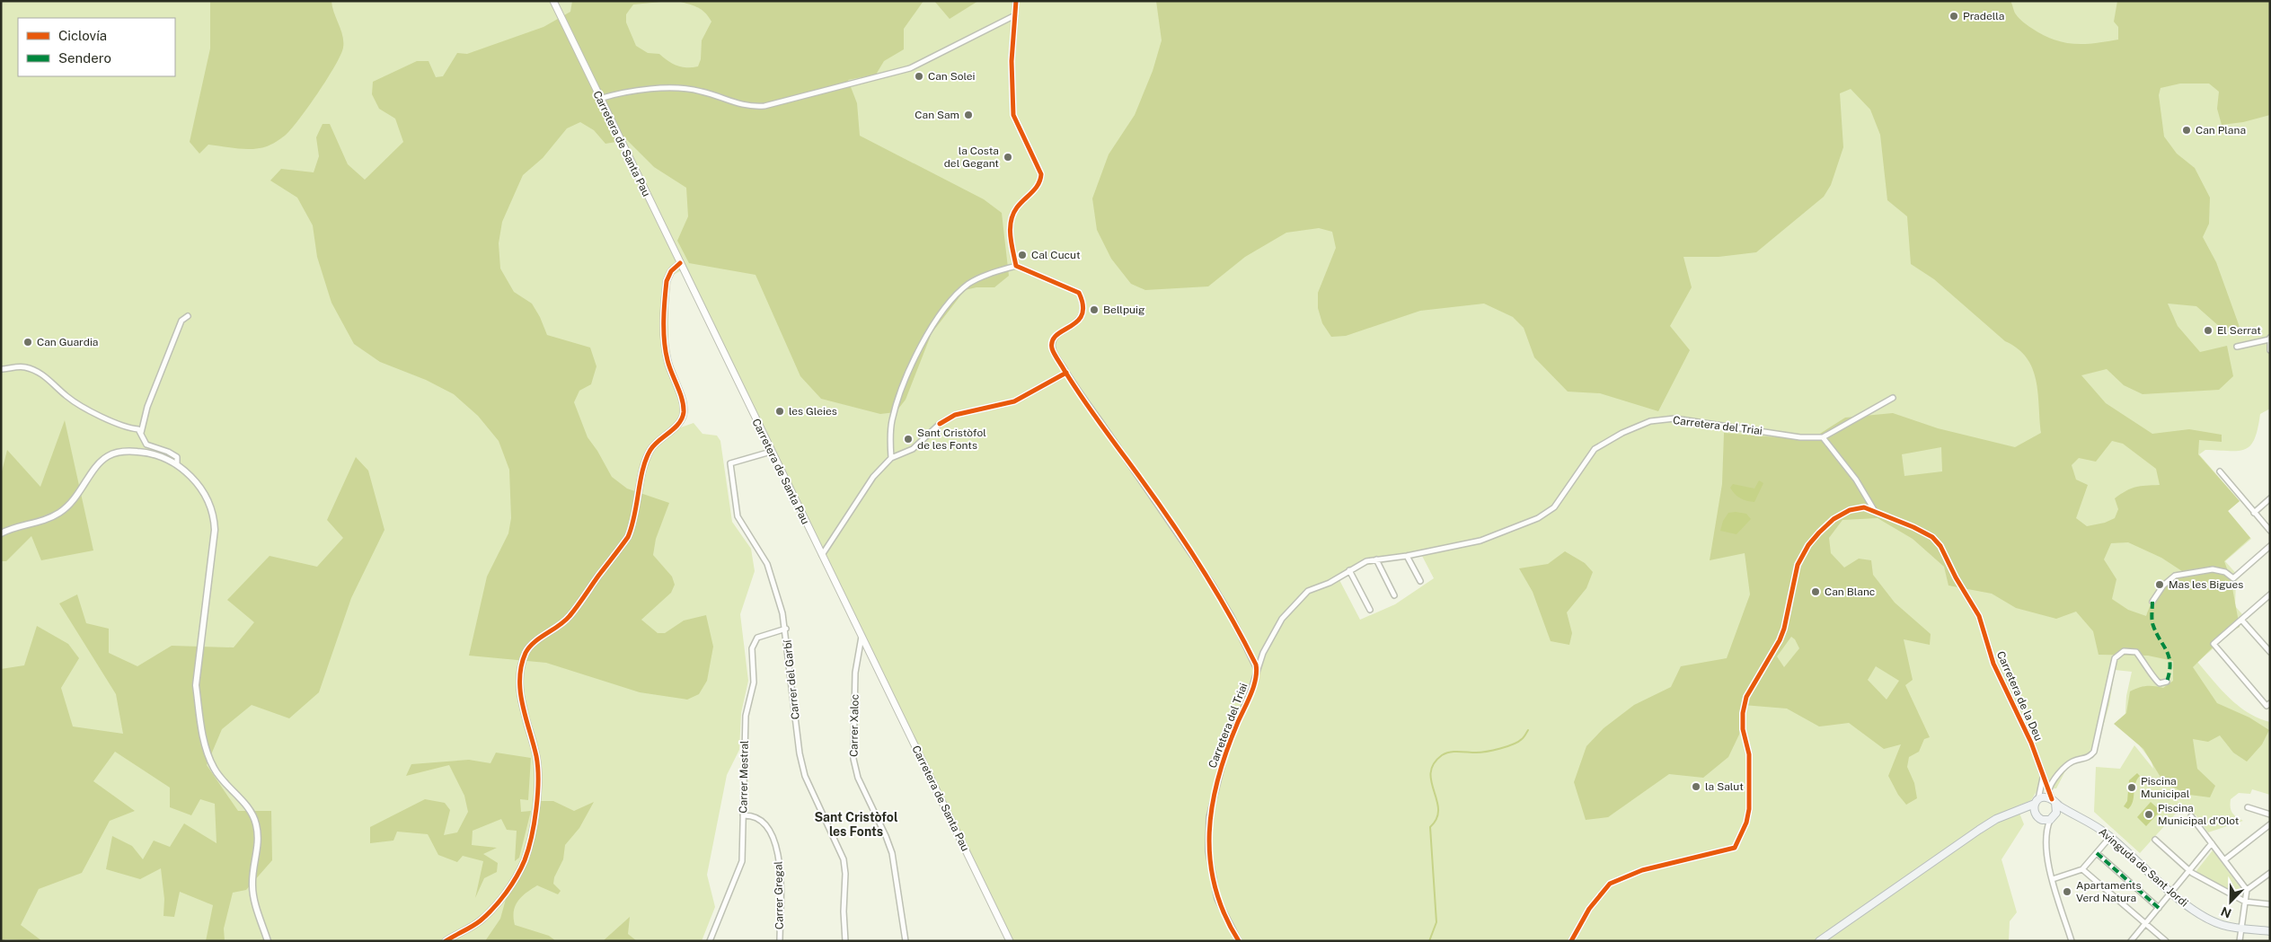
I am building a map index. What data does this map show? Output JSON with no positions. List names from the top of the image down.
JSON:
{
  "streets": {
    "main road": ["Carretera de Santa Pau", "Avinguda de Sant Jordi"],
    "street": [
      "Carretera del Triai",
      "Carrer del Garbí",
      "Carretera de la Deu",
      "Carrer Xaloc",
      "Carrer Mestral",
      "Carrer Gregal"
    ]
  },
  "crossings": [
    ["Carretera de Santa Pau", "Carrer del Garbí"],
    ["Carretera de Santa Pau", "Carrer Xaloc"],
    ["Carrer del Garbí", "Carrer Mestral"],
    ["Carretera de la Deu", "Avinguda de Sant Jordi"],
    ["Carrer Mestral", "Carrer Gregal"]
  ],
  "districts": ["Sant Cristòfol les Fonts"],
  "places": [
    "Pradella",
    "Can Solei",
    "Can Sam",
    "Can Plana",
    "la Costa del Gegant",
    "Cal Cucut",
    "Bellpuig",
    "El Serrat",
    "Can Guardia",
    "les Gleies",
    "Sant Cristòfol de les Fonts",
    "Mas les Bigues",
    "Can Blanc",
    "la Salut",
    "Piscina Municipal",
    "Piscina Municipal d'Olot",
    "Apartaments Verd Natura"
  ],
  "legend": ["Ciclovía", "Sendero"],
  "north": "bottom left"
}
